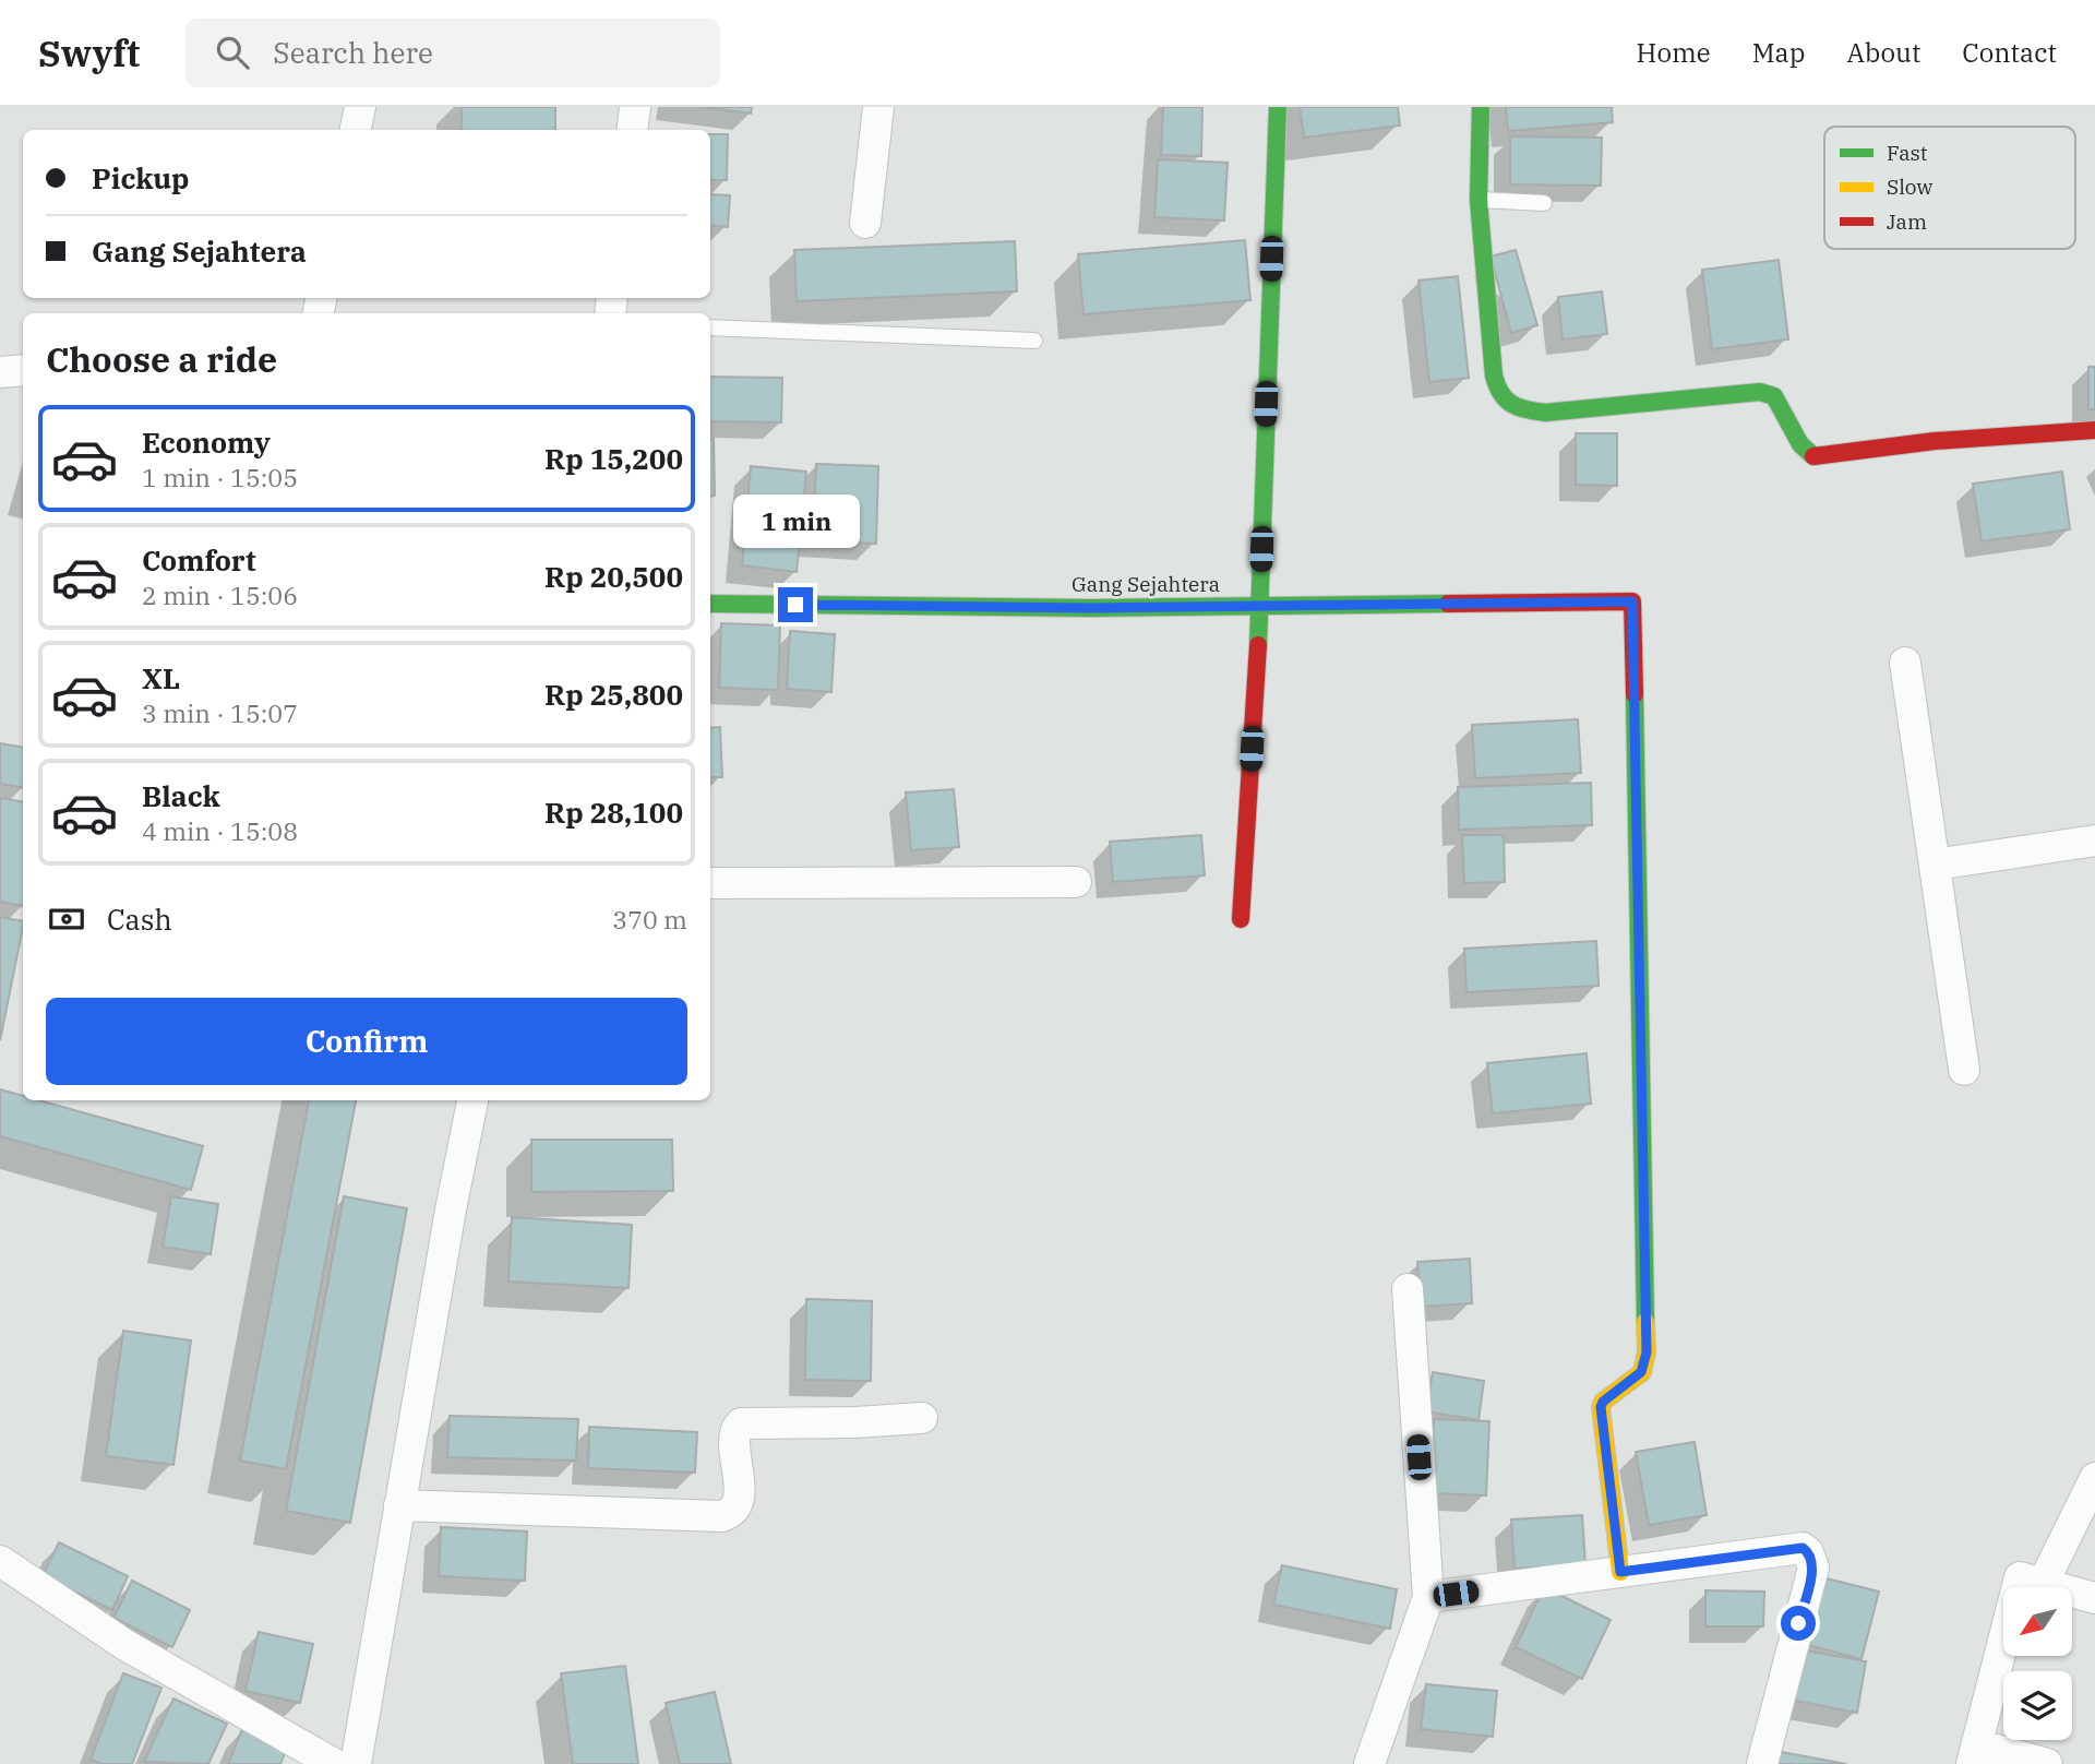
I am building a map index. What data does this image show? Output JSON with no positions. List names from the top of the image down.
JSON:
{
  "streets": {
    "street": ["Gang Sejahtera"]
  },
  "legend": ["Fast", "Slow", "Jam"],
  "north": "bottom left",
  "page": {
    "header": "Swyft",
    "search": "Search here",
    "nav": [
      "Home",
      "Map",
      "About",
      "Contact"
    ],
    "banner": ["Pickup", "Gang Sejahtera"],
    "heading": "Choose a ride",
    "list": [
      {
        "name": "Economy",
        "note": "1 min · 15:05",
        "value": "Rp 15,200"
      },
      {
        "name": "Comfort",
        "note": "2 min · 15:06",
        "value": "Rp 20,500"
      },
      {
        "name": "XL",
        "note": "3 min · 15:07",
        "value": "Rp 25,800"
      },
      {
        "name": "Black",
        "note": "4 min · 15:08",
        "value": "Rp 28,100"
      }
    ],
    "bubble": "1 min",
    "pay": ["Cash", "370 m"],
    "buttons": "Confirm"
  }
}
